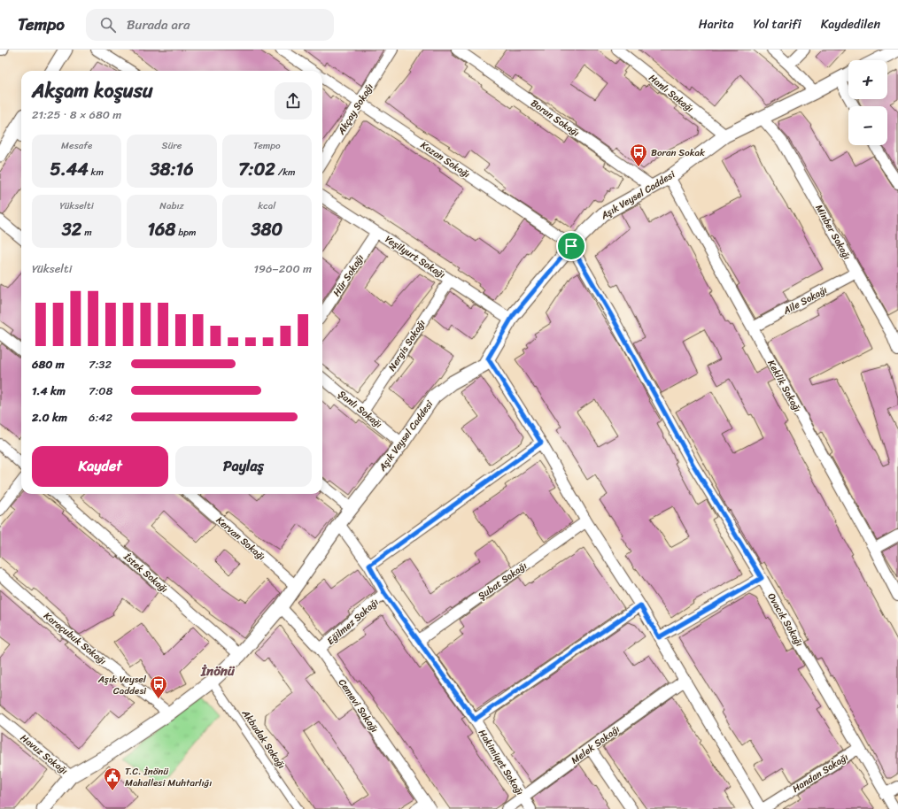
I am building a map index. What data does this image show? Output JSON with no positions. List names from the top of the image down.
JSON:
{
  "streets": {
    "street": [
      "Hanlı Sokağı",
      "Akçay Sokağı",
      "Boran Sokağı",
      "Kozan Sokağı",
      "Aşık Veysel Caddesi",
      "Minber Sokağı",
      "Yeşilyurt Sokağı",
      "Hür Sokağı",
      "Aile Sokağı",
      "Nergis Sokağı",
      "Keklik Sokağı",
      "Şanlı Sokağı",
      "Kervan Sokağı",
      "İstek Sokağı",
      "Şubat Sokağı",
      "Ovacık Sokağı",
      "Eğilmez Sokağı",
      "Karaçubuk Sokağı",
      "Cemevi Sokağı",
      "Akbudak Sokağı",
      "Melek Sokağı",
      "Havuz Sokağı",
      "Hakimiyet Sokağı",
      "Handan Sokağı"
    ]
  },
  "crossings": [
    ["Hanlı Sokağı", "Aşık Veysel Caddesi"],
    ["Akçay Sokağı", "Kozan Sokağı"],
    ["Boran Sokağı", "Aşık Veysel Caddesi"],
    ["Kozan Sokağı", "Aşık Veysel Caddesi"],
    ["Kozan Sokağı", "Ovacık Sokağı"],
    ["Aşık Veysel Caddesi", "Minber Sokağı"],
    ["Aşık Veysel Caddesi", "Yeşilyurt Sokağı"],
    ["Aşık Veysel Caddesi", "Keklik Sokağı"],
    ["Aşık Veysel Caddesi", "Şanlı Sokağı"],
    ["Aşık Veysel Caddesi", "Kervan Sokağı"],
    ["Aşık Veysel Caddesi", "İstek Sokağı"],
    ["Aşık Veysel Caddesi", "Ovacık Sokağı"],
    ["Aşık Veysel Caddesi", "Karaçubuk Sokağı"],
    ["Aşık Veysel Caddesi", "Cemevi Sokağı"],
    ["Aşık Veysel Caddesi", "Akbudak Sokağı"],
    ["Aşık Veysel Caddesi", "Havuz Sokağı"],
    ["Aşık Veysel Caddesi", "Hakimiyet Sokağı"],
    ["Minber Sokağı", "Aile Sokağı"],
    ["Yeşilyurt Sokağı", "Hür Sokağı"],
    ["Yeşilyurt Sokağı", "Nergis Sokağı"],
    ["Aile Sokağı", "Keklik Sokağı"],
    ["Nergis Sokağı", "Şanlı Sokağı"],
    ["Şubat Sokağı", "Hakimiyet Sokağı"],
    ["Ovacık Sokağı", "Handan Sokağı"],
    ["Eğilmez Sokağı", "Cemevi Sokağı"],
    ["Eğilmez Sokağı", "Hakimiyet Sokağı"],
    ["Melek Sokağı", "Hakimiyet Sokağı"]
  ],
  "districts": ["İnönü"],
  "places": {
    "bus stop": ["Boran Sokak", "Aşık Veysel Caddesi"],
    "public building": ["T.C. İnönü Mahallesi Muhtarlığı"]
  },
  "page": {
    "header": "Tempo",
    "search": "Burada ara",
    "nav": ["Harita", "Yol tarifi", "Kaydedilen"],
    "map_buttons": ["+", "−"],
    "heading": ["Akşam koşusu", "21:25 · 8 × 680 m"],
    "stats": [
      ["Mesafe", "5.44 km"],
      ["Süre", "38:16"],
      ["Tempo", "7:02 /km"],
      ["Yükselti", "32 m"],
      ["Nabız", "168 bpm"],
      ["kcal", "380"]
    ],
    "chart": ["Yükselti", "196–200 m"],
    "list": [
      {
        "name": "680 m",
        "note": "7:32"
      },
      {
        "name": "1.4 km",
        "note": "7:08"
      },
      {
        "name": "2.0 km",
        "note": "6:42"
      }
    ],
    "buttons": ["Kaydet", "Paylaş"]
  }
}
